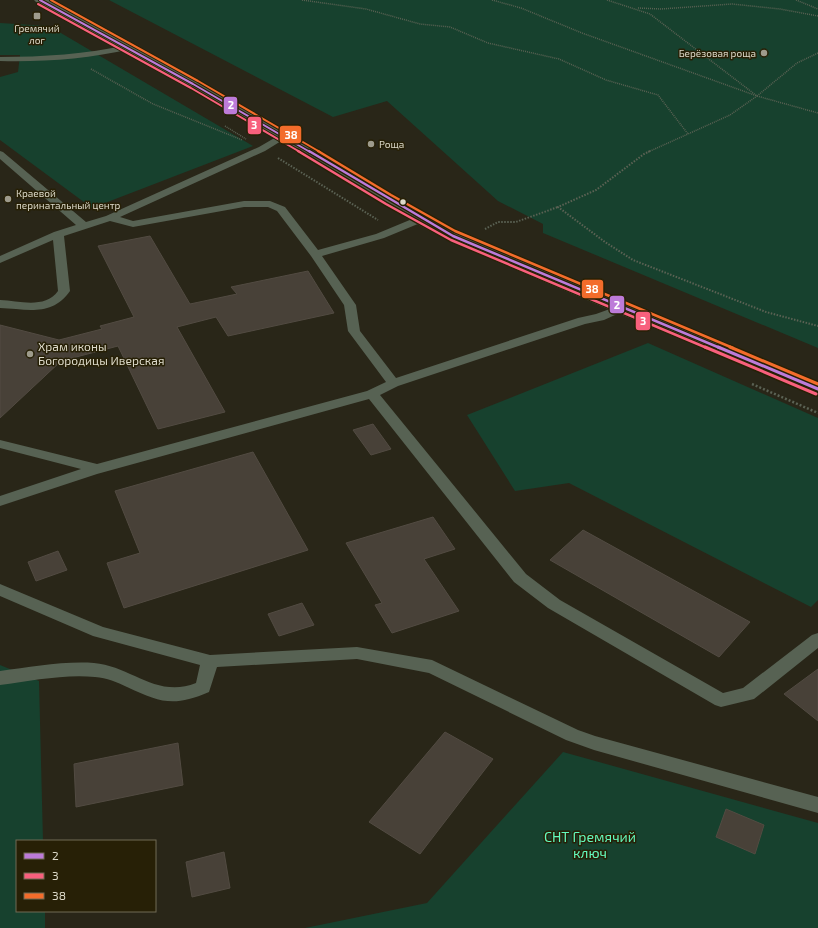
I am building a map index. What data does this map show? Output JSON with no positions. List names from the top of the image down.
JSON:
{
  "parks": ["СНТ Гремячий ключ"],
  "places": {
    "transit": ["Гремячий лог"],
    "other": [
      "Берёзовая роща",
      "Роща",
      "Краевой перинатальный центр",
      "Храм иконы Богородицы Иверская"
    ]
  },
  "lines": ["transit line 2", "transit line 38", "transit line 3"],
  "legend": ["2", "3", "38"]
}
